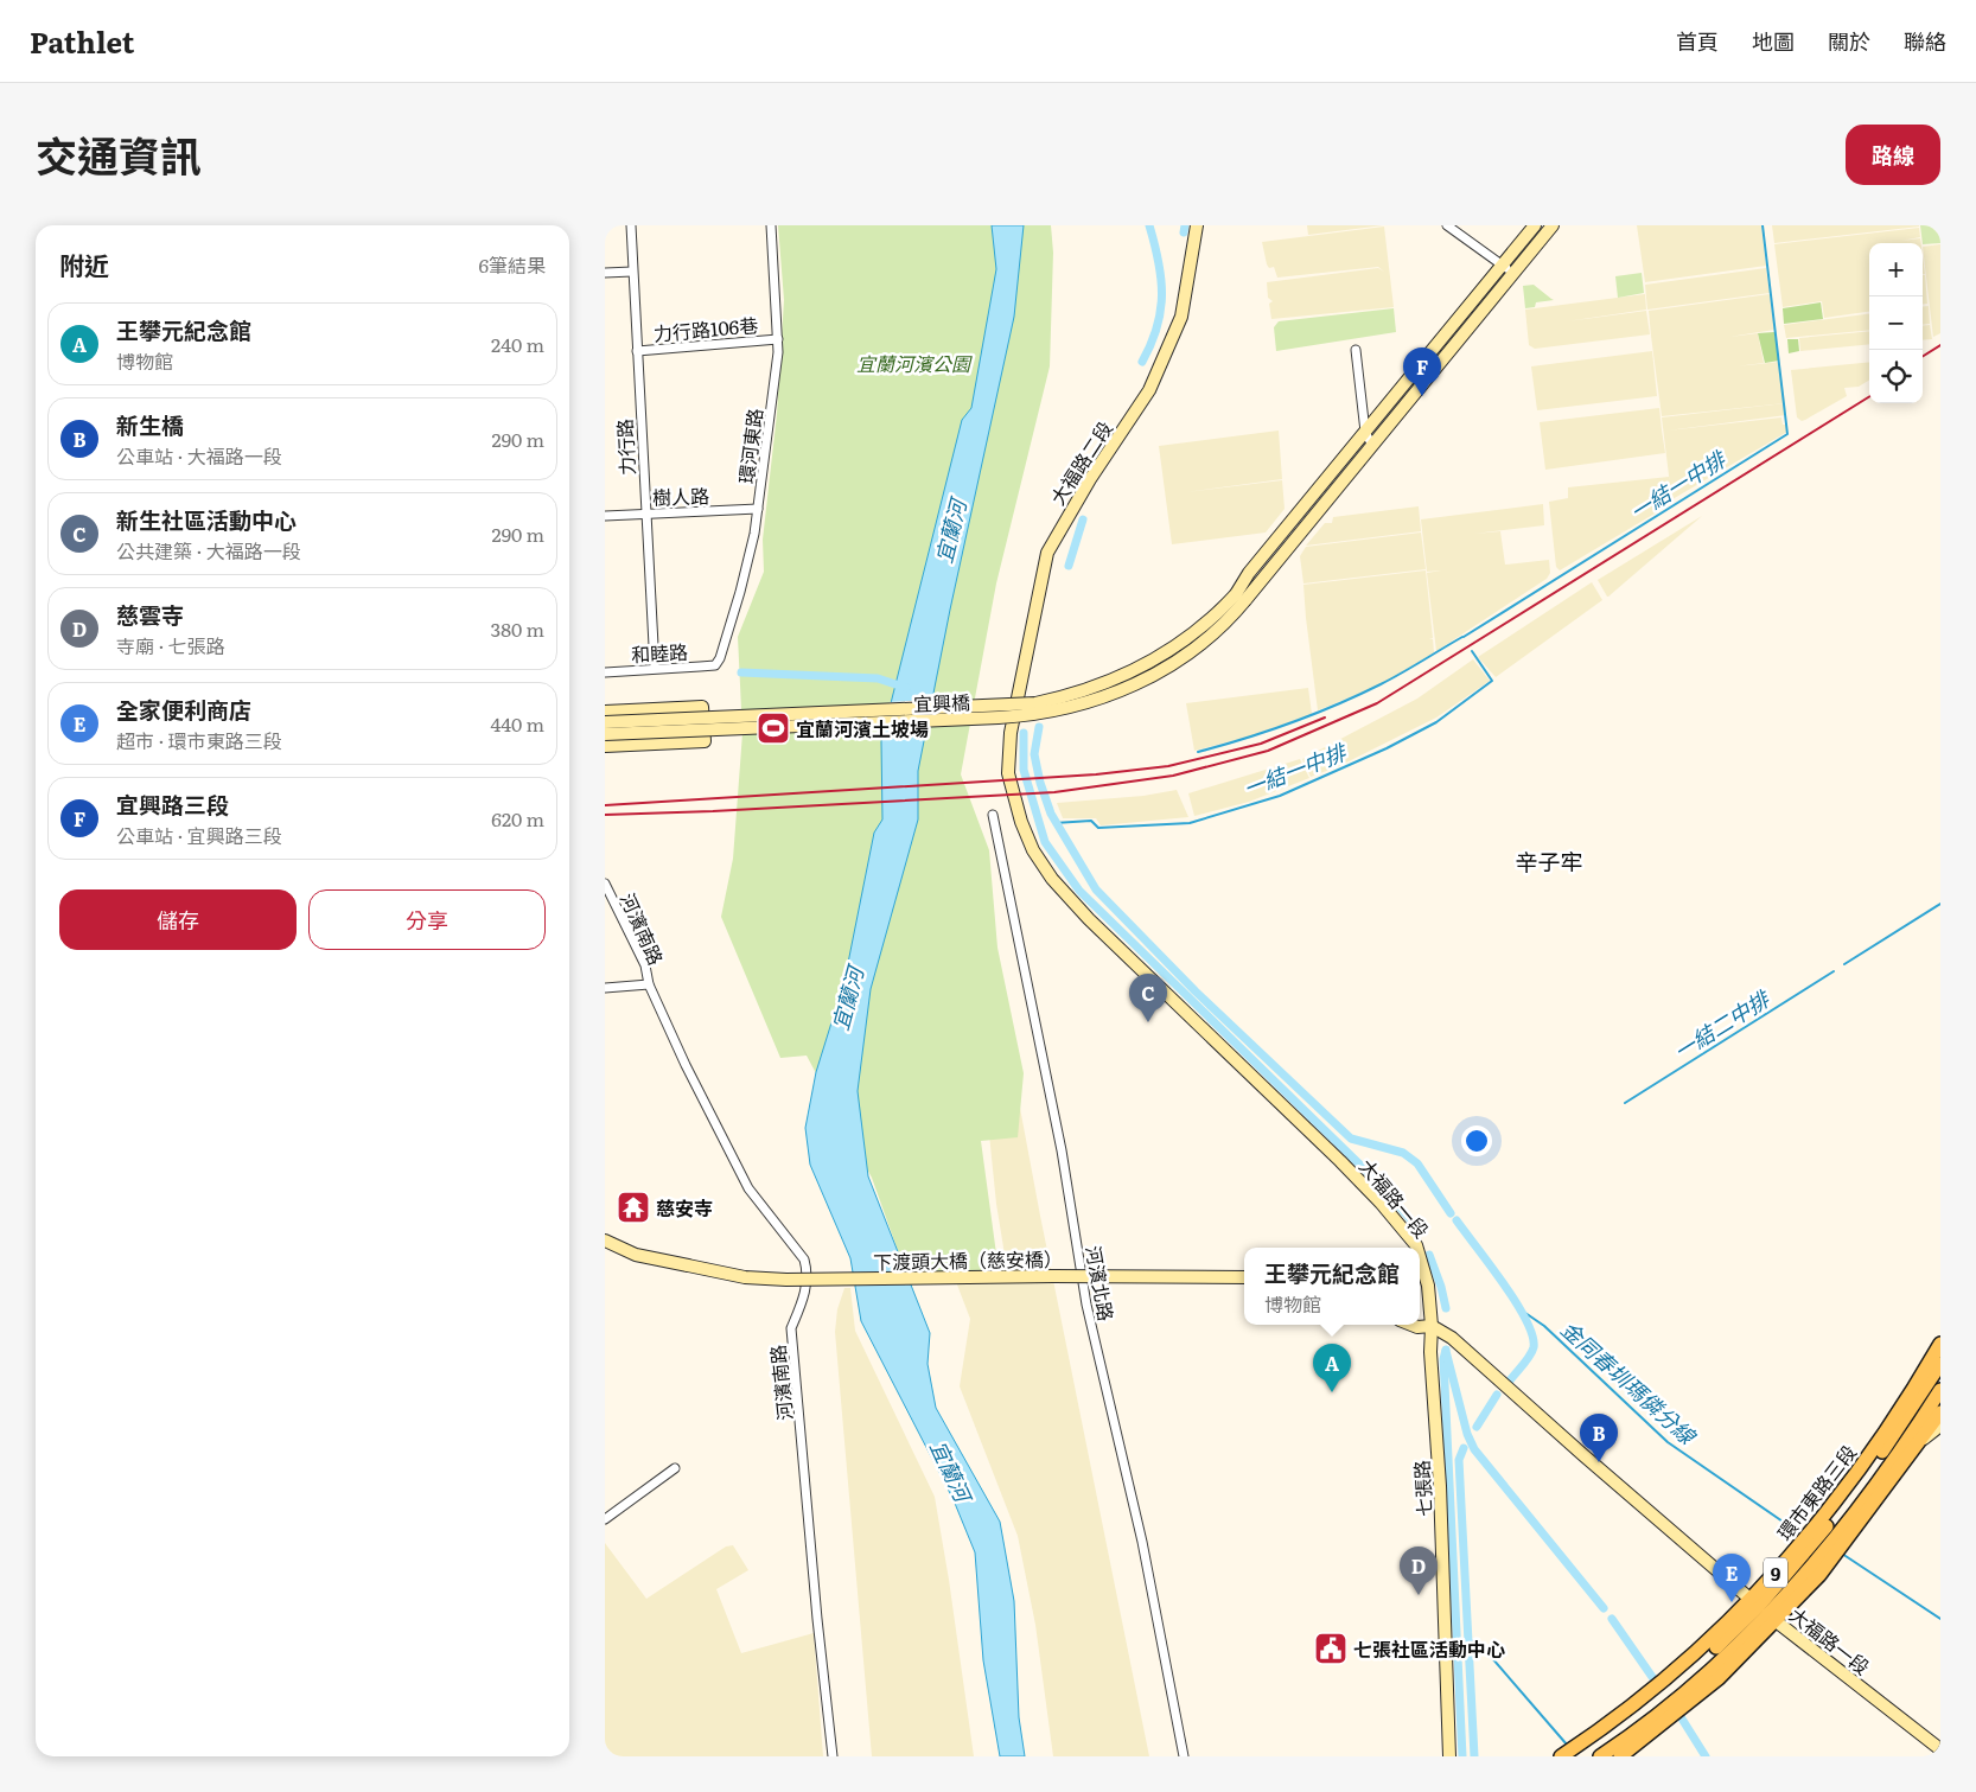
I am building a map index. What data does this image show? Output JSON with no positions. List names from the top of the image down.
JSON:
{
  "streets": {
    "main road": ["環市東路三段", "9"],
    "street": [
      "力行路106巷",
      "環河東路",
      "力行路",
      "大福路二段",
      "樹人路",
      "和睦路",
      "宜興橋",
      "河濱南路",
      "大福路一段",
      "下渡頭大橋（慈安橋）",
      "河濱北路",
      "七張路"
    ]
  },
  "crossings": [
    ["力行路106巷", "環河東路"],
    ["力行路106巷", "力行路"],
    ["環河東路", "樹人路"],
    ["環河東路", "和睦路"],
    ["力行路", "樹人路"],
    ["力行路", "和睦路"],
    ["大福路二段", "大福路一段"],
    ["大福路一段", "七張路"],
    ["大福路一段", "環市東路三段"]
  ],
  "districts": ["辛子牢"],
  "water": [
    "一結一中排",
    "宜蘭河",
    "一結二中排",
    "金同春圳瑪僯分線"
  ],
  "parks": ["宜蘭河濱公園"],
  "places": {
    "sports": ["宜蘭河濱土坡場"],
    "temple": ["慈安寺"],
    "public building": ["七張社區活動中心"]
  },
  "page": {
    "header": "Pathlet",
    "nav": [
      "首頁",
      "地圖",
      "關於",
      "聯絡"
    ],
    "title": "交通資訊",
    "buttons": [
      "路線",
      ["儲存", "分享"]
    ],
    "heading": ["附近", "6筆結果"],
    "map_buttons": ["+", "−"],
    "list": [
      {
        "mark": "A",
        "name": "王攀元紀念館",
        "note": "博物館",
        "value": "240 m"
      },
      {
        "mark": "B",
        "name": "新生橋",
        "note": "公車站 · 大福路一段",
        "value": "290 m"
      },
      {
        "mark": "C",
        "name": "新生社區活動中心",
        "note": "公共建築 · 大福路一段",
        "value": "290 m"
      },
      {
        "mark": "D",
        "name": "慈雲寺",
        "note": "寺廟 · 七張路",
        "value": "380 m"
      },
      {
        "mark": "E",
        "name": "全家便利商店",
        "note": "超市 · 環市東路三段",
        "value": "440 m"
      },
      {
        "mark": "F",
        "name": "宜興路三段",
        "note": "公車站 · 宜興路三段",
        "value": "620 m"
      }
    ],
    "pins": [
      "F",
      "C",
      "A",
      "B",
      "D",
      "E"
    ],
    "popup": ["王攀元紀念館", "博物館"]
  }
}
